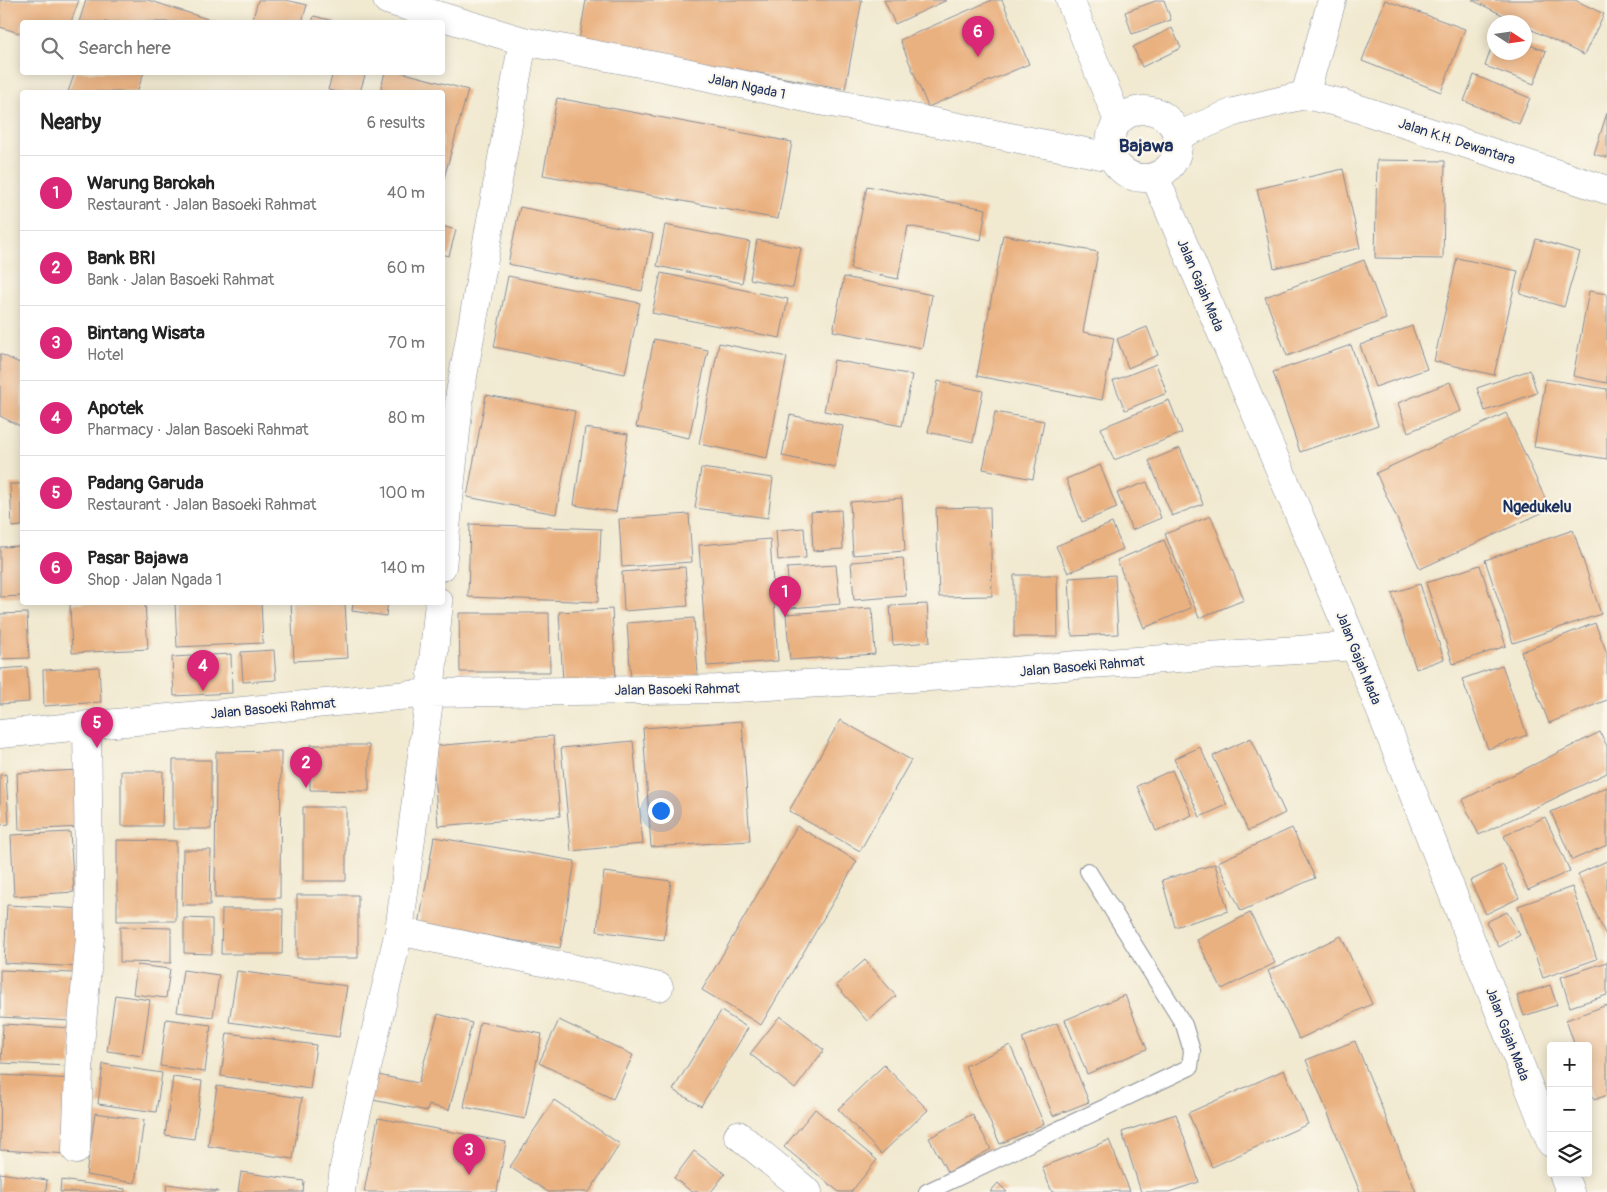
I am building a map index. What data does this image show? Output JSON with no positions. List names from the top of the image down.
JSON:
{
  "streets": {
    "street": [
      "Jalan Ngada 1",
      "Jalan K.H. Dewantara",
      "Jalan Gajah Mada",
      "Jalan Basoeki Rahmat"
    ]
  },
  "crossings": [
    ["Jalan Ngada 1", "Jalan Gajah Mada"],
    ["Jalan Gajah Mada", "Jalan Basoeki Rahmat"]
  ],
  "districts": ["Bajawa", "Ngedukelu"],
  "north": "right",
  "page": {
    "pins": [
      "6",
      "1",
      "4",
      "5",
      "2",
      "3"
    ],
    "search": "Search here",
    "heading": ["Nearby", "6 results"],
    "list": [
      {
        "mark": "1",
        "name": "Warung Barokah",
        "note": "Restaurant · Jalan Basoeki Rahmat",
        "value": "40 m"
      },
      {
        "mark": "2",
        "name": "Bank BRI",
        "note": "Bank · Jalan Basoeki Rahmat",
        "value": "60 m"
      },
      {
        "mark": "3",
        "name": "Bintang Wisata",
        "note": "Hotel",
        "value": "70 m"
      },
      {
        "mark": "4",
        "name": "Apotek",
        "note": "Pharmacy · Jalan Basoeki Rahmat",
        "value": "80 m"
      },
      {
        "mark": "5",
        "name": "Padang Garuda",
        "note": "Restaurant · Jalan Basoeki Rahmat",
        "value": "100 m"
      },
      {
        "mark": "6",
        "name": "Pasar Bajawa",
        "note": "Shop · Jalan Ngada 1",
        "value": "140 m"
      }
    ],
    "map_buttons": ["+", "−"]
  }
}
